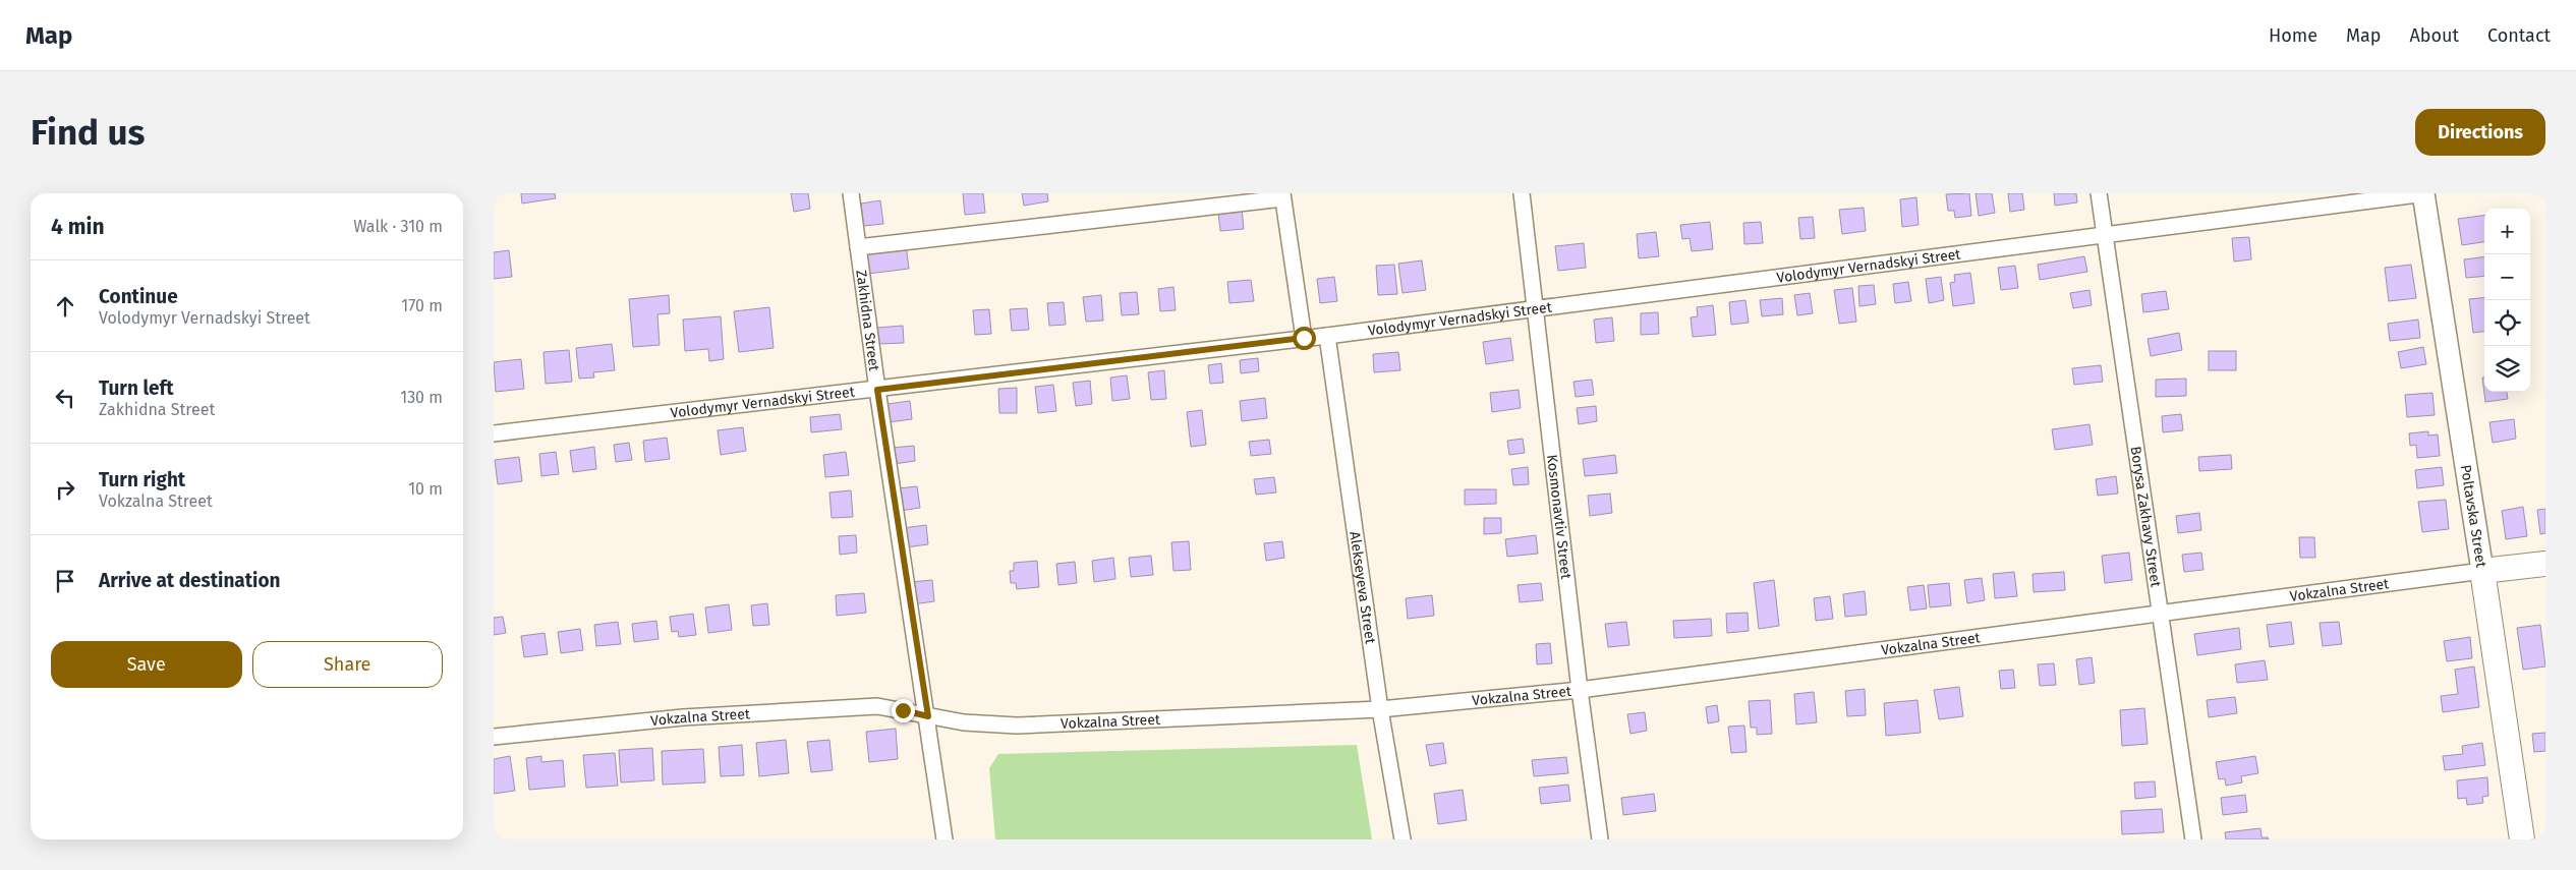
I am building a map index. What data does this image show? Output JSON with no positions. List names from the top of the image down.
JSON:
{
  "streets": {
    "main road": ["Poltavska Street", "Vokzalna Street"],
    "street": [
      "Volodymyr Vernadskyi Street",
      "Zakhidna Street",
      "Borysa Zakhavy Street",
      "Kosmonavtiv Street",
      "Alekseyeva Street"
    ]
  },
  "crossings": [
    ["Volodymyr Vernadskyi Street", "Zakhidna Street"],
    ["Volodymyr Vernadskyi Street", "Borysa Zakhavy Street"],
    ["Volodymyr Vernadskyi Street", "Poltavska Street"],
    ["Volodymyr Vernadskyi Street", "Kosmonavtiv Street"],
    ["Volodymyr Vernadskyi Street", "Alekseyeva Street"],
    ["Zakhidna Street", "Vokzalna Street"],
    ["Borysa Zakhavy Street", "Vokzalna Street"],
    ["Poltavska Street", "Vokzalna Street"],
    ["Kosmonavtiv Street", "Vokzalna Street"],
    ["Alekseyeva Street", "Vokzalna Street"]
  ],
  "page": {
    "header": "Map",
    "nav": [
      "Home",
      "Map",
      "About",
      "Contact"
    ],
    "buttons": [
      "Directions",
      ["Save", "Share"]
    ],
    "title": "Find us",
    "heading": ["4 min", "Walk · 310 m"],
    "map_buttons": ["+", "−"],
    "list": [
      ["Continue", "Volodymyr Vernadskyi Street", "170 m"],
      ["Turn left", "Zakhidna Street", "130 m"],
      ["Turn right", "Vokzalna Street", "10 m"],
      "Arrive at destination"
    ]
  }
}
